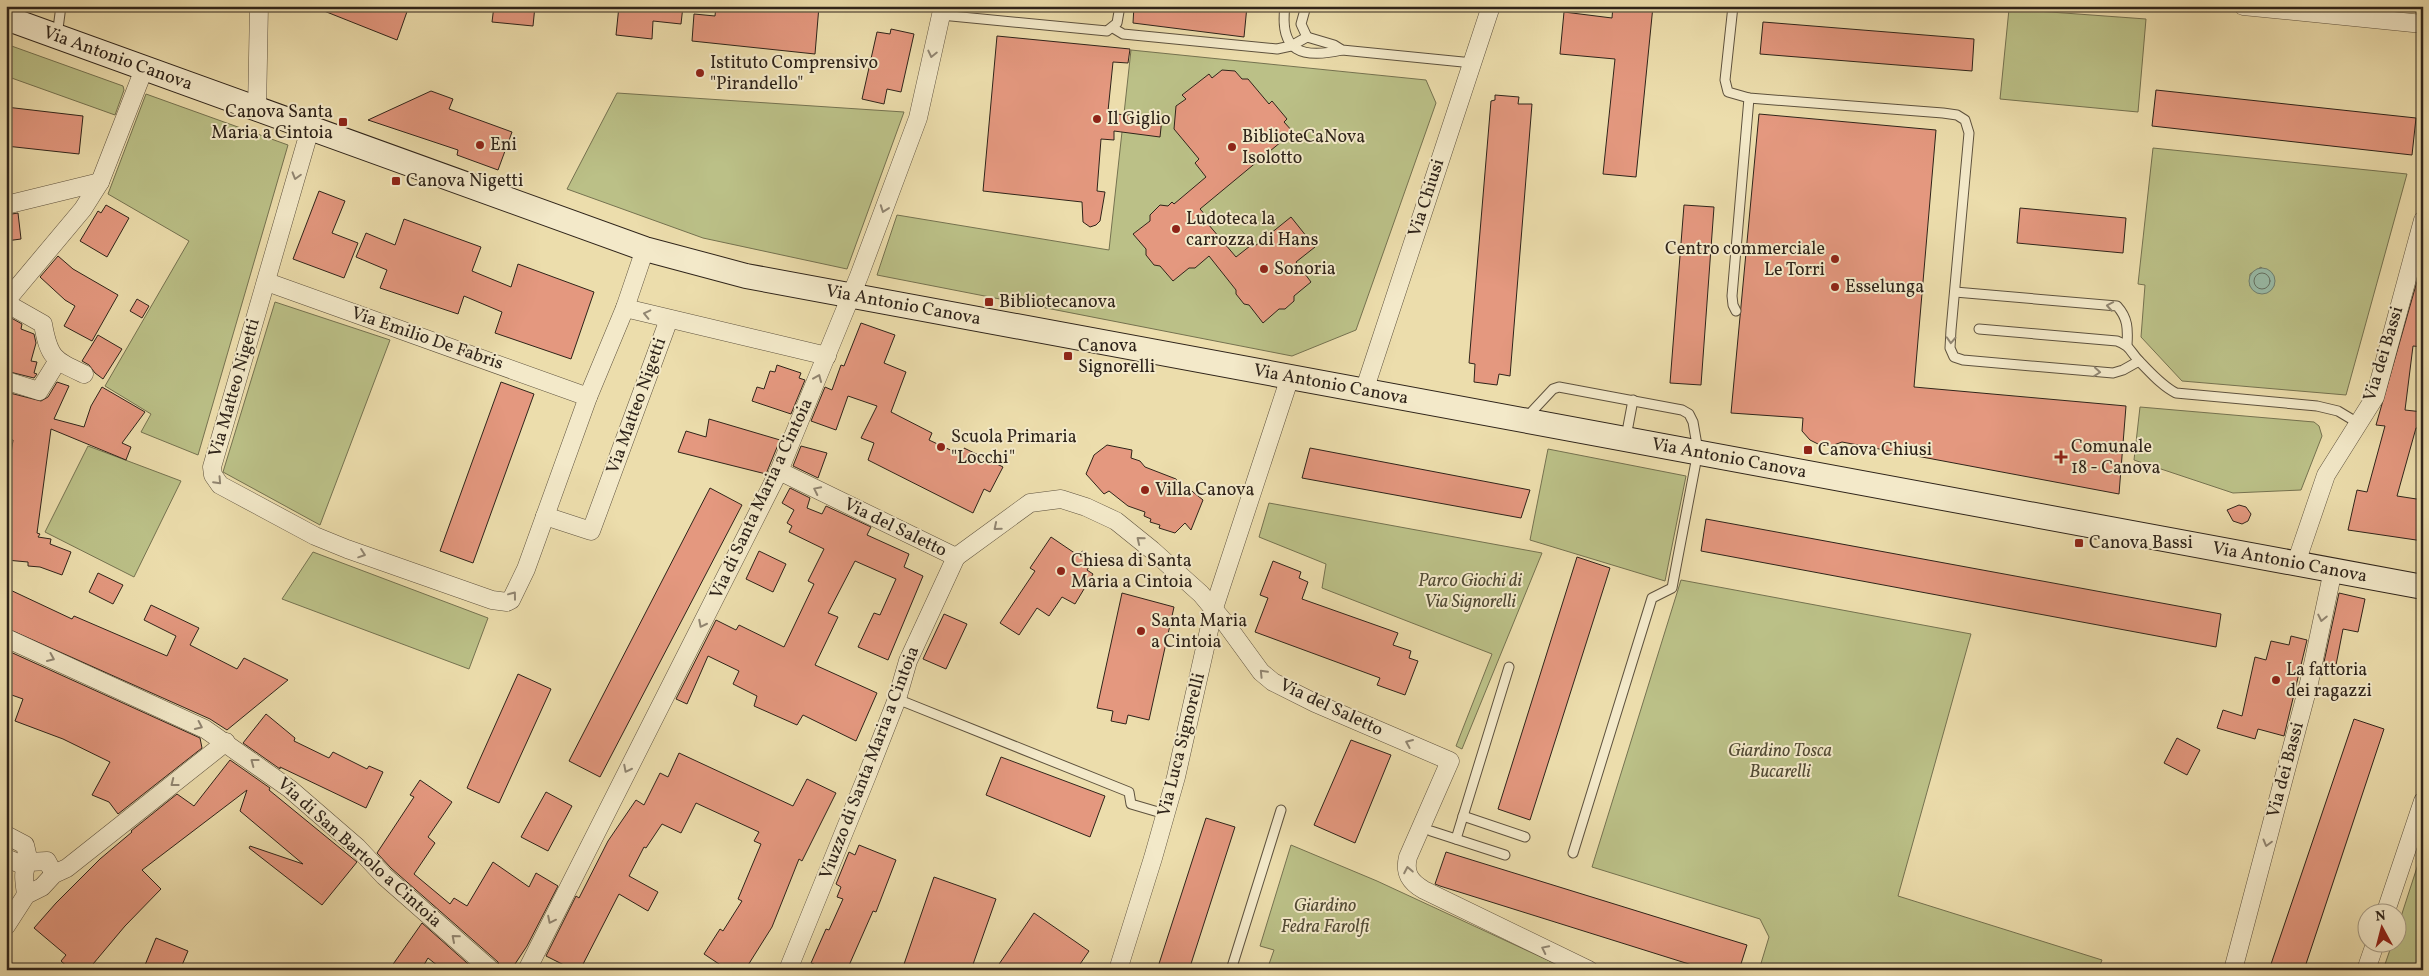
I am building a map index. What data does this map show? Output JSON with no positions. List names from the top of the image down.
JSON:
{
  "streets": {
    "street": [
      "Via Antonio Canova",
      "Via Chiusi",
      "Via Emilio De Fabris",
      "Via dei Bassi",
      "Via Matteo Nigetti",
      "Via di Santa Maria a Cintoia",
      "Via del Saletto",
      "Via Luca Signorelli",
      "Viuzzo di Santa Maria a Cintoia",
      "Via di San Bartolo a Cintoia"
    ]
  },
  "crossings": [
    ["Via Antonio Canova", "Via Chiusi"],
    ["Via Antonio Canova", "Via dei Bassi"],
    ["Via Antonio Canova", "Via Matteo Nigetti"],
    ["Via Antonio Canova", "Via di Santa Maria a Cintoia"],
    ["Via Antonio Canova", "Via Luca Signorelli"],
    ["Via Emilio De Fabris", "Via Matteo Nigetti"],
    ["Via Matteo Nigetti", "Via di Santa Maria a Cintoia"],
    ["Via di Santa Maria a Cintoia", "Via del Saletto"],
    ["Via del Saletto", "Via Luca Signorelli"],
    ["Via del Saletto", "Viuzzo di Santa Maria a Cintoia"]
  ],
  "one_way": ["Via del Saletto"],
  "parks": ["Parco Giochi di Via Signorelli", "Giardino Tosca Bucarelli", "Giardino Fedra Farolfi"],
  "places": {
    "other": [
      "Istituto Comprensivo \"Pirandello\"",
      "Il Giglio",
      "Eni",
      "BiblioteCaNova Isolotto",
      "Ludoteca la carrozza di Hans",
      "Centro commerciale Le Torri",
      "Sonoria",
      "Esselunga",
      "Scuola Primaria \"Locchi\"",
      "Villa Canova",
      "Chiesa di Santa Maria a Cintoia",
      "Santa Maria a Cintoia",
      "La fattoria dei ragazzi"
    ],
    "transit": [
      "Canova Santa Maria a Cintoia",
      "Canova Nigetti",
      "Bibliotecanova",
      "Canova Signorelli",
      "Canova Chiusi",
      "Canova Bassi"
    ],
    "health": ["Comunale 18 - Canova"]
  },
  "north": "top"
}
